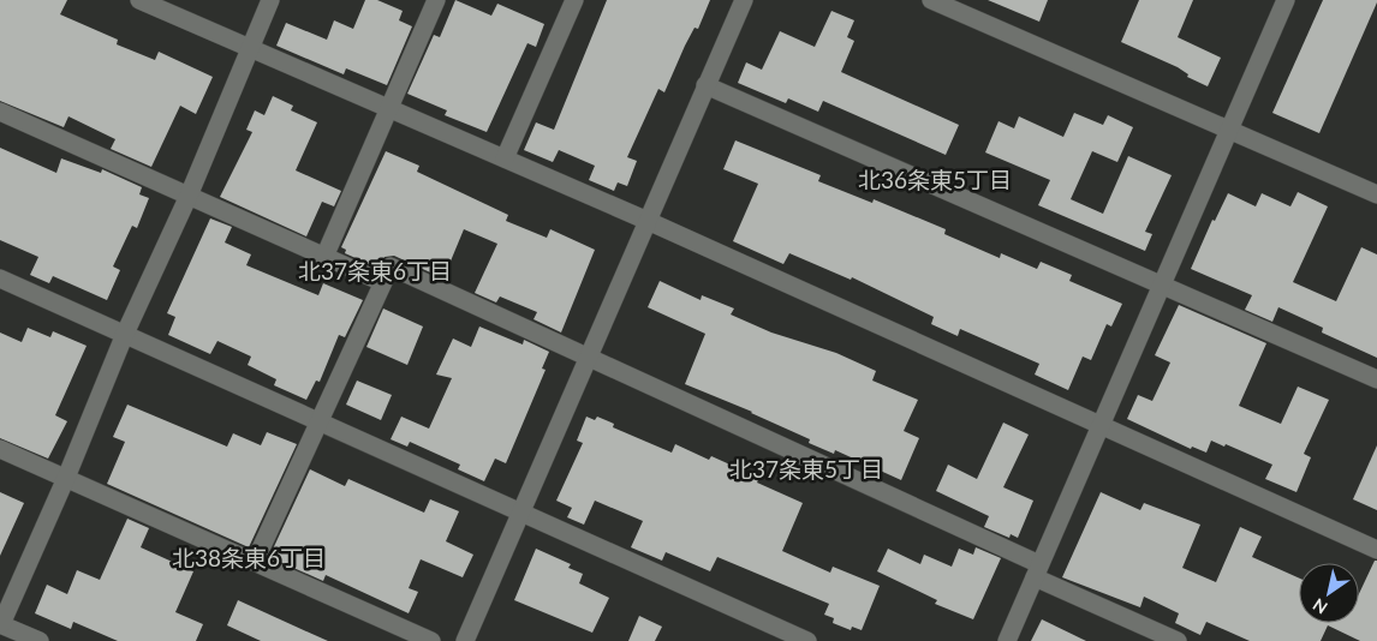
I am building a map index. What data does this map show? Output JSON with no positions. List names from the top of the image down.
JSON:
{
  "districts": [
    "北36条東5丁目",
    "北37条東6丁目",
    "北37条東5丁目",
    "北38条東6丁目"
  ],
  "north": "bottom left"
}
